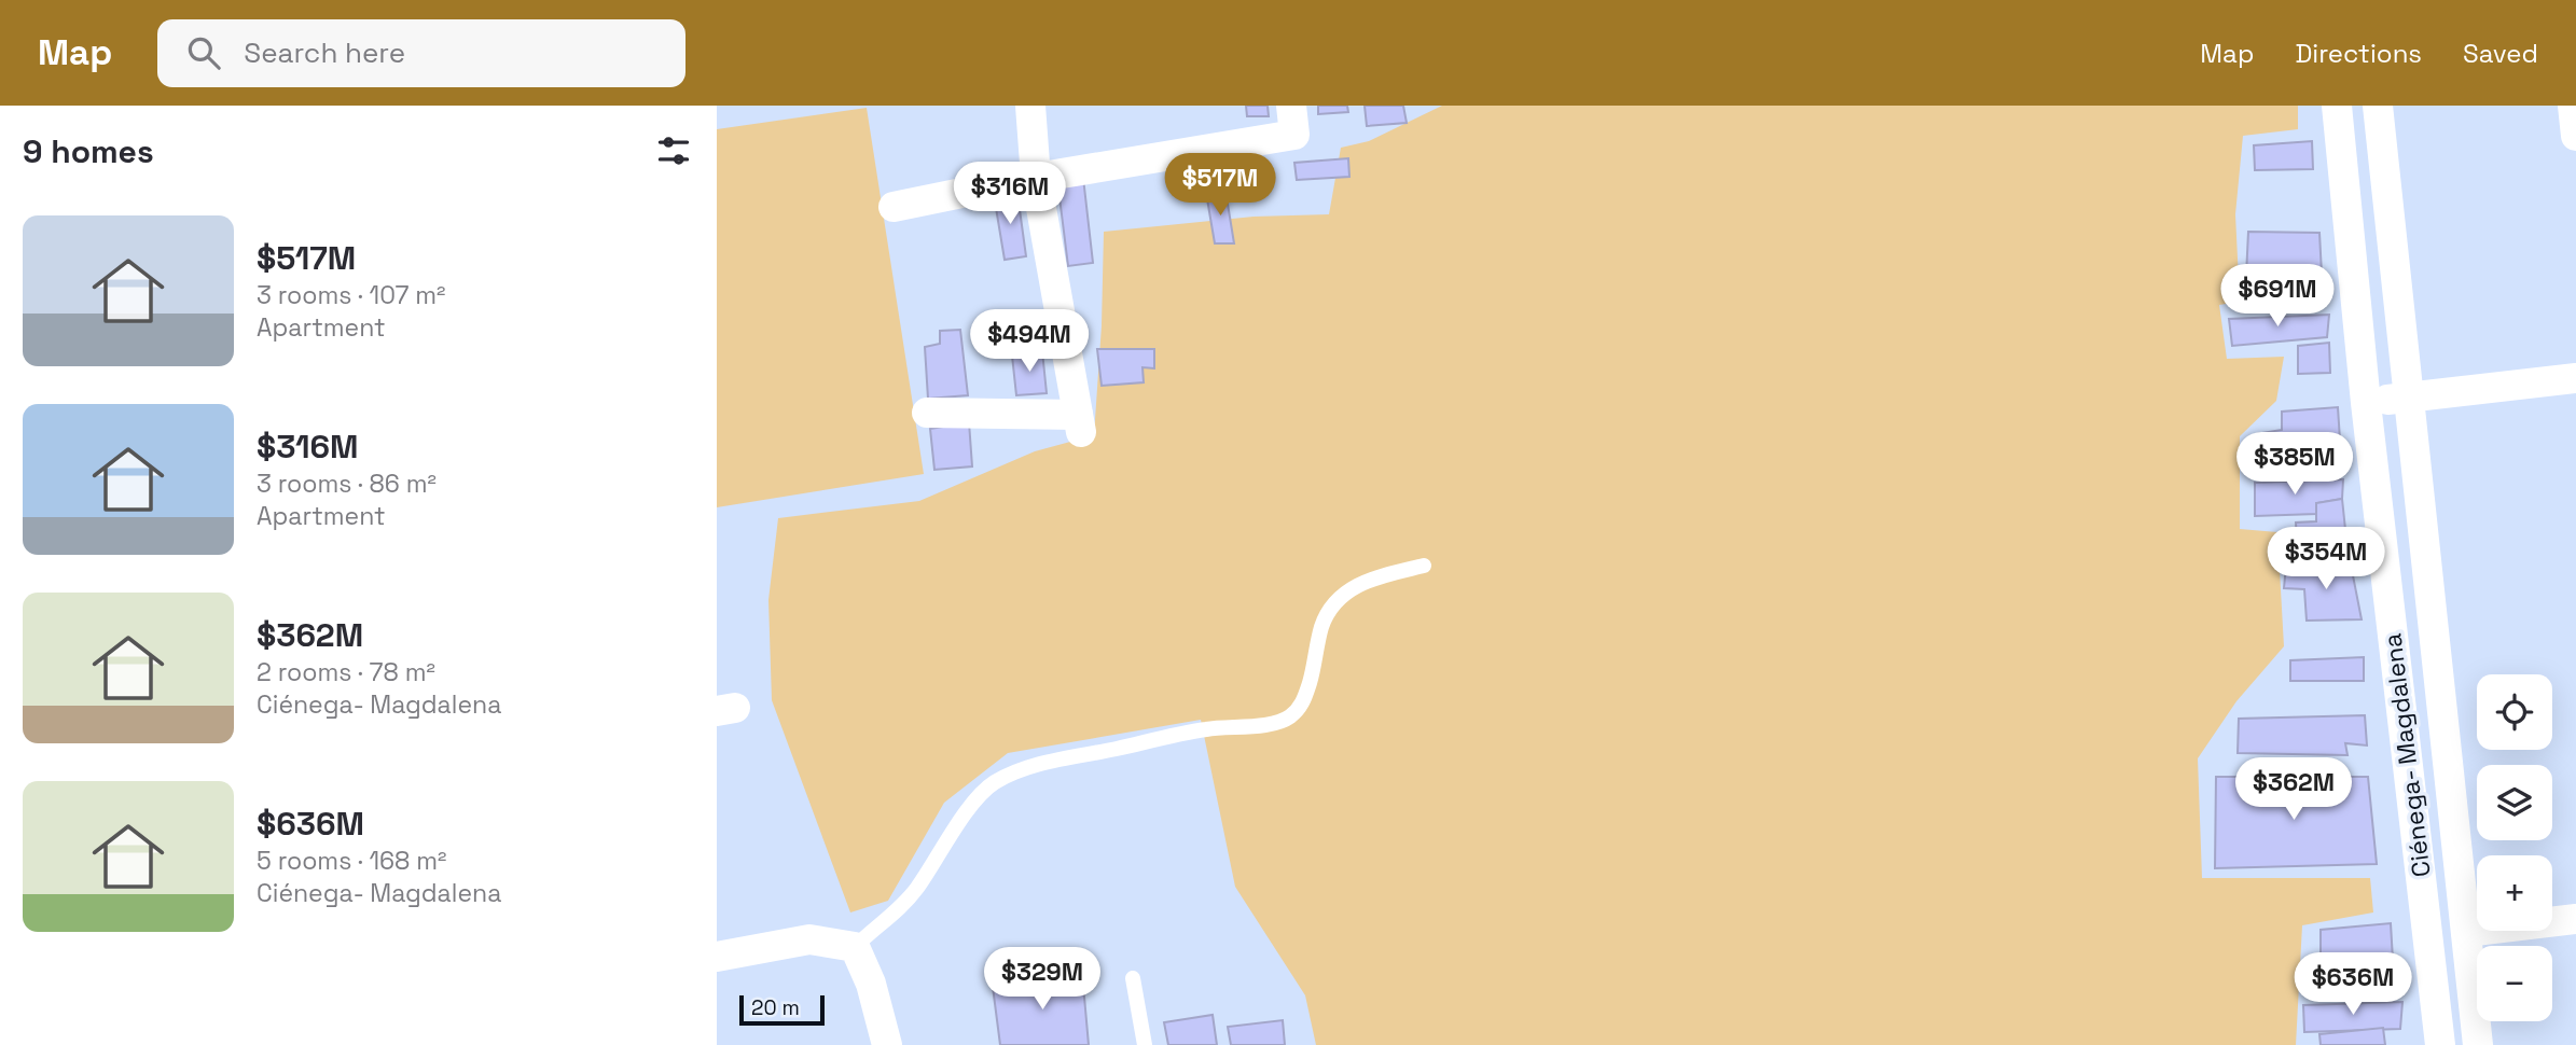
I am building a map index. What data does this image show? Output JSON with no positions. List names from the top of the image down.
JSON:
{
  "streets": {
    "street": ["Ciénega- Magdalena"]
  },
  "scale_bar": "20 m",
  "page": {
    "header": "Map",
    "search": "Search here",
    "nav": ["Map", "Directions", "Saved"],
    "heading": "9 homes",
    "price": [
      "$517M",
      "$316M",
      "$691M",
      "$494M",
      "$385M",
      "$354M",
      "$362M",
      "$329M",
      "$636M"
    ],
    "list": [
      {
        "name": "$517M",
        "note": "3 rooms · 107 m² · Apartment"
      },
      {
        "name": "$316M",
        "note": "3 rooms · 86 m² · Apartment"
      },
      {
        "name": "$362M",
        "note": "2 rooms · 78 m² · Ciénega- Magdalena"
      },
      {
        "name": "$636M",
        "note": "5 rooms · 168 m² · Ciénega- Magdalena"
      }
    ],
    "map_buttons": ["+", "−"],
    "scale": "20 m"
  }
}
